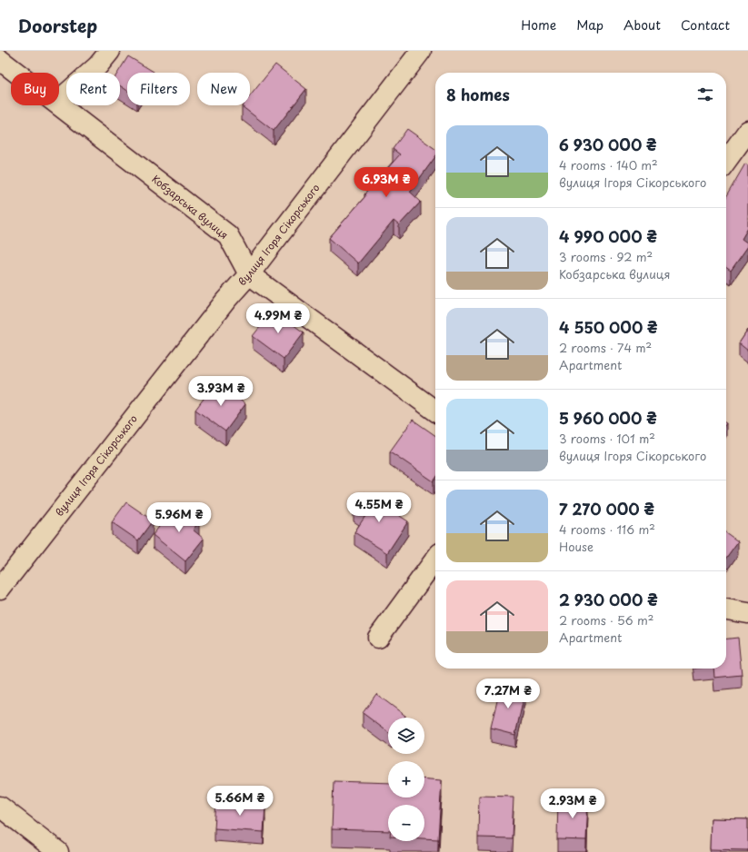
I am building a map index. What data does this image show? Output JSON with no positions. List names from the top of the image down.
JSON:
{
  "streets": {
    "street": ["Кобзарська вулиця", "вулиця Ігоря Сікорського"]
  },
  "crossings": [
    ["Кобзарська вулиця", "вулиця Ігоря Сікорського"]
  ],
  "page": {
    "header": "Doorstep",
    "nav": [
      "Home",
      "Map",
      "About",
      "Contact"
    ],
    "chip": [
      "Buy",
      "Rent",
      "Filters",
      "New"
    ],
    "heading": "8 homes",
    "list": [
      {
        "name": "6 930 000 ₴",
        "note": "4 rooms · 140 m² · вулиця Ігоря Сікорського"
      },
      {
        "name": "4 990 000 ₴",
        "note": "3 rooms · 92 m² · Кобзарська вулиця"
      },
      {
        "name": "4 550 000 ₴",
        "note": "2 rooms · 74 m² · Apartment"
      },
      {
        "name": "5 960 000 ₴",
        "note": "3 rooms · 101 m² · вулиця Ігоря Сікорського"
      },
      {
        "name": "7 270 000 ₴",
        "note": "4 rooms · 116 m² · House"
      },
      {
        "name": "2 930 000 ₴",
        "note": "2 rooms · 56 m² · Apartment"
      }
    ],
    "price": [
      "6.93M ₴",
      "4.99M ₴",
      "3.93M ₴",
      "4.55M ₴",
      "5.96M ₴",
      "7.27M ₴",
      "5.66M ₴",
      "2.93M ₴"
    ],
    "map_buttons": ["+", "−"]
  }
}
